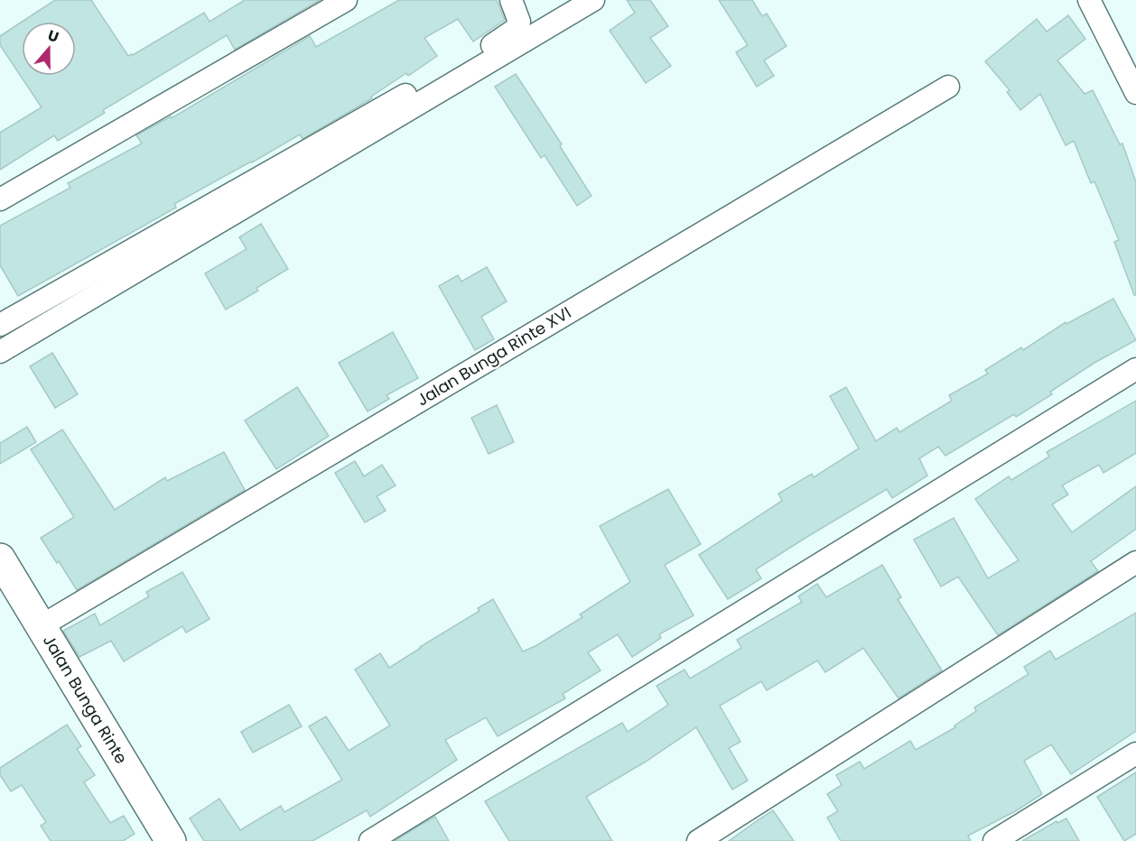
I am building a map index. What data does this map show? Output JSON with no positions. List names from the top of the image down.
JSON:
{
  "streets": {
    "street": ["Jalan Bunga Rinte XVI", "Jalan Bunga Rinte"]
  },
  "crossings": [
    ["Jalan Bunga Rinte XVI", "Jalan Bunga Rinte"]
  ],
  "north": "top"
}
